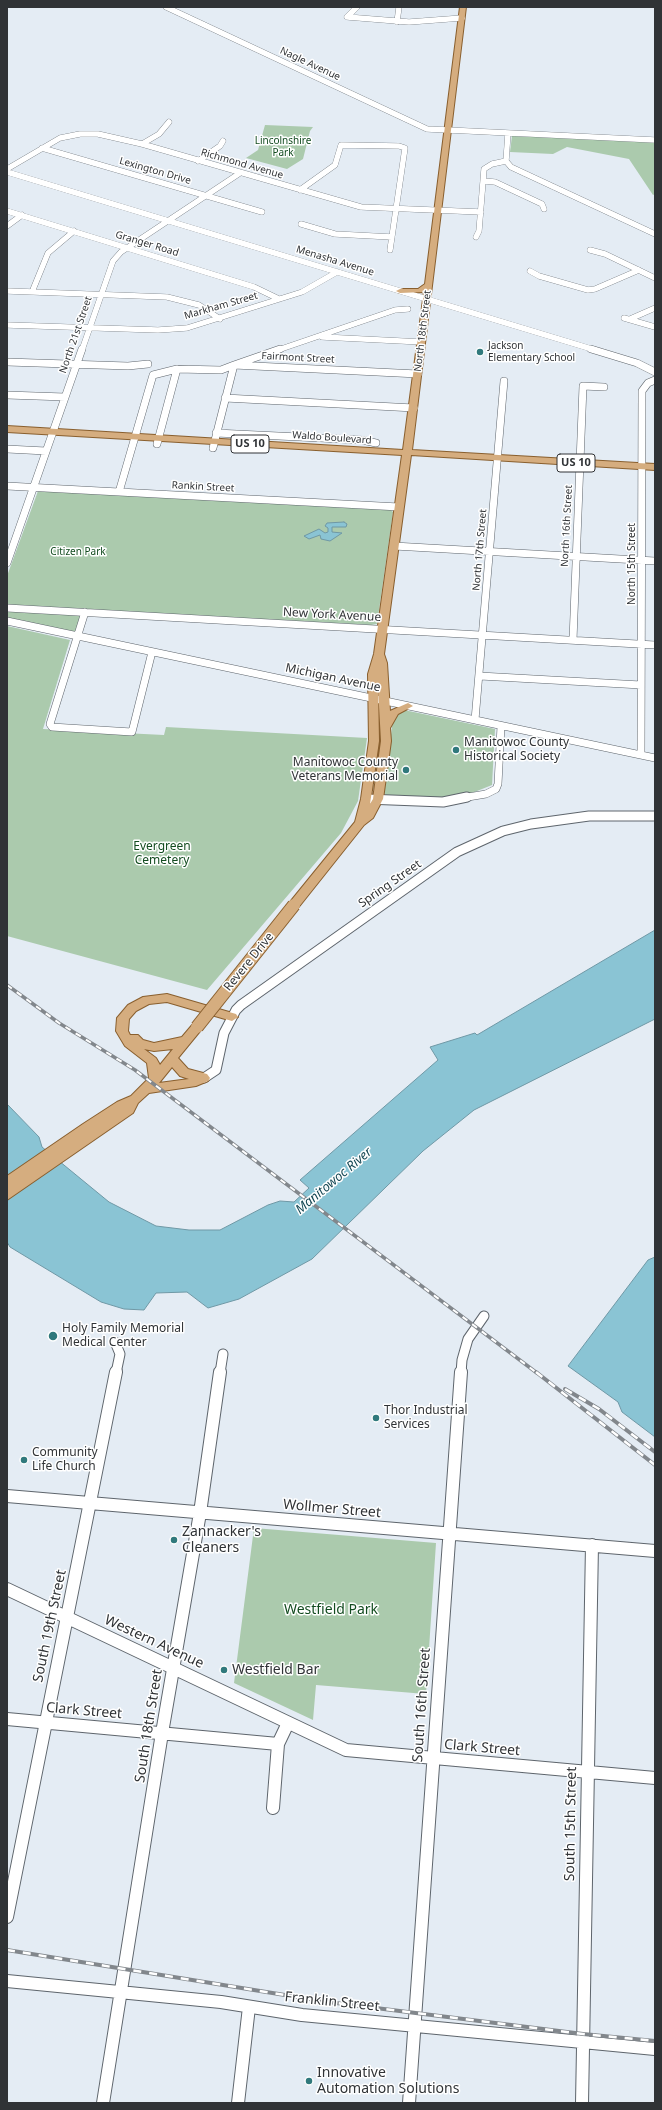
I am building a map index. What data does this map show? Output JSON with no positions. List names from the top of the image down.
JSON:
{
  "streets": {
    "main road": [
      "North 18th Street",
      "Waldo Boulevard",
      "US 10",
      "Revere Drive"
    ],
    "street": [
      "Nagle Avenue",
      "Richmond Avenue",
      "Lexington Drive",
      "Granger Road",
      "Menasha Avenue",
      "Markham Street",
      "North 21st Street",
      "Fairmont Street",
      "Rankin Street",
      "North 16th Street",
      "North 17th Street",
      "North 15th Street",
      "New York Avenue",
      "Michigan Avenue",
      "Spring Street",
      "Wollmer Street",
      "South 19th Street",
      "Western Avenue",
      "South 16th Street",
      "Clark Street",
      "South 18th Street",
      "South 15th Street",
      "Franklin Street"
    ]
  },
  "crossings": [
    ["Nagle Avenue", "North 18th Street"],
    ["Richmond Avenue", "Lexington Drive"],
    ["Richmond Avenue", "North 18th Street"],
    ["Richmond Avenue", "North 21st Street"],
    ["Lexington Drive", "North 21st Street"],
    ["Granger Road", "Markham Street"],
    ["Granger Road", "North 21st Street"],
    ["Menasha Avenue", "Markham Street"],
    ["Menasha Avenue", "North 18th Street"],
    ["Menasha Avenue", "North 21st Street"],
    ["Markham Street", "North 21st Street"],
    ["North 18th Street", "Fairmont Street"],
    ["North 18th Street", "Waldo Boulevard"],
    ["North 18th Street", "Rankin Street"],
    ["North 18th Street", "New York Avenue"],
    ["North 18th Street", "Michigan Avenue"],
    ["North 18th Street", "Revere Drive"],
    ["North 21st Street", "Waldo Boulevard"],
    ["North 21st Street", "Rankin Street"],
    ["Fairmont Street", "Waldo Boulevard"],
    ["Waldo Boulevard", "North 16th Street"],
    ["Waldo Boulevard", "North 17th Street"],
    ["Waldo Boulevard", "North 15th Street"],
    ["North 16th Street", "New York Avenue"],
    ["North 17th Street", "New York Avenue"],
    ["North 17th Street", "Michigan Avenue"],
    ["North 15th Street", "New York Avenue"],
    ["North 15th Street", "Michigan Avenue"],
    ["Wollmer Street", "South 19th Street"],
    ["Wollmer Street", "South 16th Street"],
    ["Wollmer Street", "South 18th Street"],
    ["Wollmer Street", "South 15th Street"],
    ["South 19th Street", "Western Avenue"],
    ["South 19th Street", "Clark Street"],
    ["Western Avenue", "Clark Street"],
    ["Western Avenue", "South 18th Street"],
    ["South 16th Street", "Clark Street"],
    ["South 16th Street", "Franklin Street"],
    ["Clark Street", "South 18th Street"],
    ["Clark Street", "South 15th Street"],
    ["South 18th Street", "Franklin Street"],
    ["South 15th Street", "Franklin Street"]
  ],
  "water": ["Manitowoc River"],
  "parks": [
    "Lincolnshire Park",
    "Citizen Park",
    "Evergreen Cemetery",
    "Westfield Park"
  ],
  "places": [
    "Jackson Elementary School",
    "Manitowoc County Historical Society",
    "Manitowoc County Veterans Memorial",
    "Holy Family Memorial Medical Center",
    "Thor Industrial Services",
    "Community Life Church",
    "Zannacker's Cleaners",
    "Westfield Bar",
    "Innovative Automation Solutions"
  ]
}
